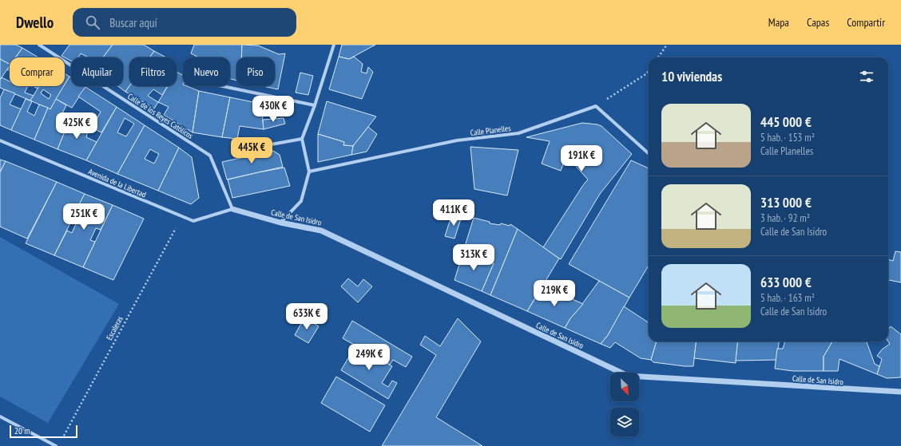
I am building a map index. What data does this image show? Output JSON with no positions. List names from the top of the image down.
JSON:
{
  "streets": {
    "street": [
      "Calle de los Reyes Católicos",
      "Calle Planelles",
      "Avenida de la Libertad",
      "Calle de San Isidro"
    ],
    "path": ["Escaleras"]
  },
  "crossings": [
    ["Calle de los Reyes Católicos", "Avenida de la Libertad"],
    ["Calle de los Reyes Católicos", "Calle de San Isidro"],
    ["Avenida de la Libertad", "Calle de San Isidro"],
    ["Avenida de la Libertad", "Escaleras"]
  ],
  "scale_bar": "20 m",
  "north": "bottom right",
  "page": {
    "header": "Dwello",
    "search": "Buscar aquí",
    "nav": ["Mapa", "Capas", "Compartir"],
    "chip": [
      "Comprar",
      "Alquilar",
      "Filtros",
      "Nuevo",
      "Piso"
    ],
    "heading": "10 viviendas",
    "price": [
      "430K €",
      "425K €",
      "445K €",
      "191K €",
      "411K €",
      "251K €",
      "313K €",
      "219K €",
      "633K €",
      "249K €"
    ],
    "list": [
      {
        "name": "445 000 €",
        "note": "5 hab. · 153 m² · Calle Planelles"
      },
      {
        "name": "313 000 €",
        "note": "3 hab. · 92 m² · Calle de San Isidro"
      },
      {
        "name": "633 000 €",
        "note": "5 hab. · 163 m² · Calle de San Isidro"
      }
    ],
    "scale": "20 m"
  }
}
